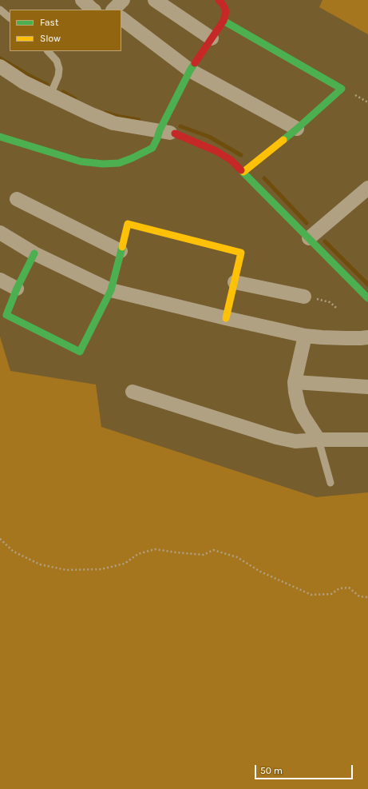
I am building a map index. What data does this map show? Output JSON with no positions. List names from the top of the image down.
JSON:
{
  "legend": ["Fast", "Slow"],
  "scale_bar": "50 m"
}
